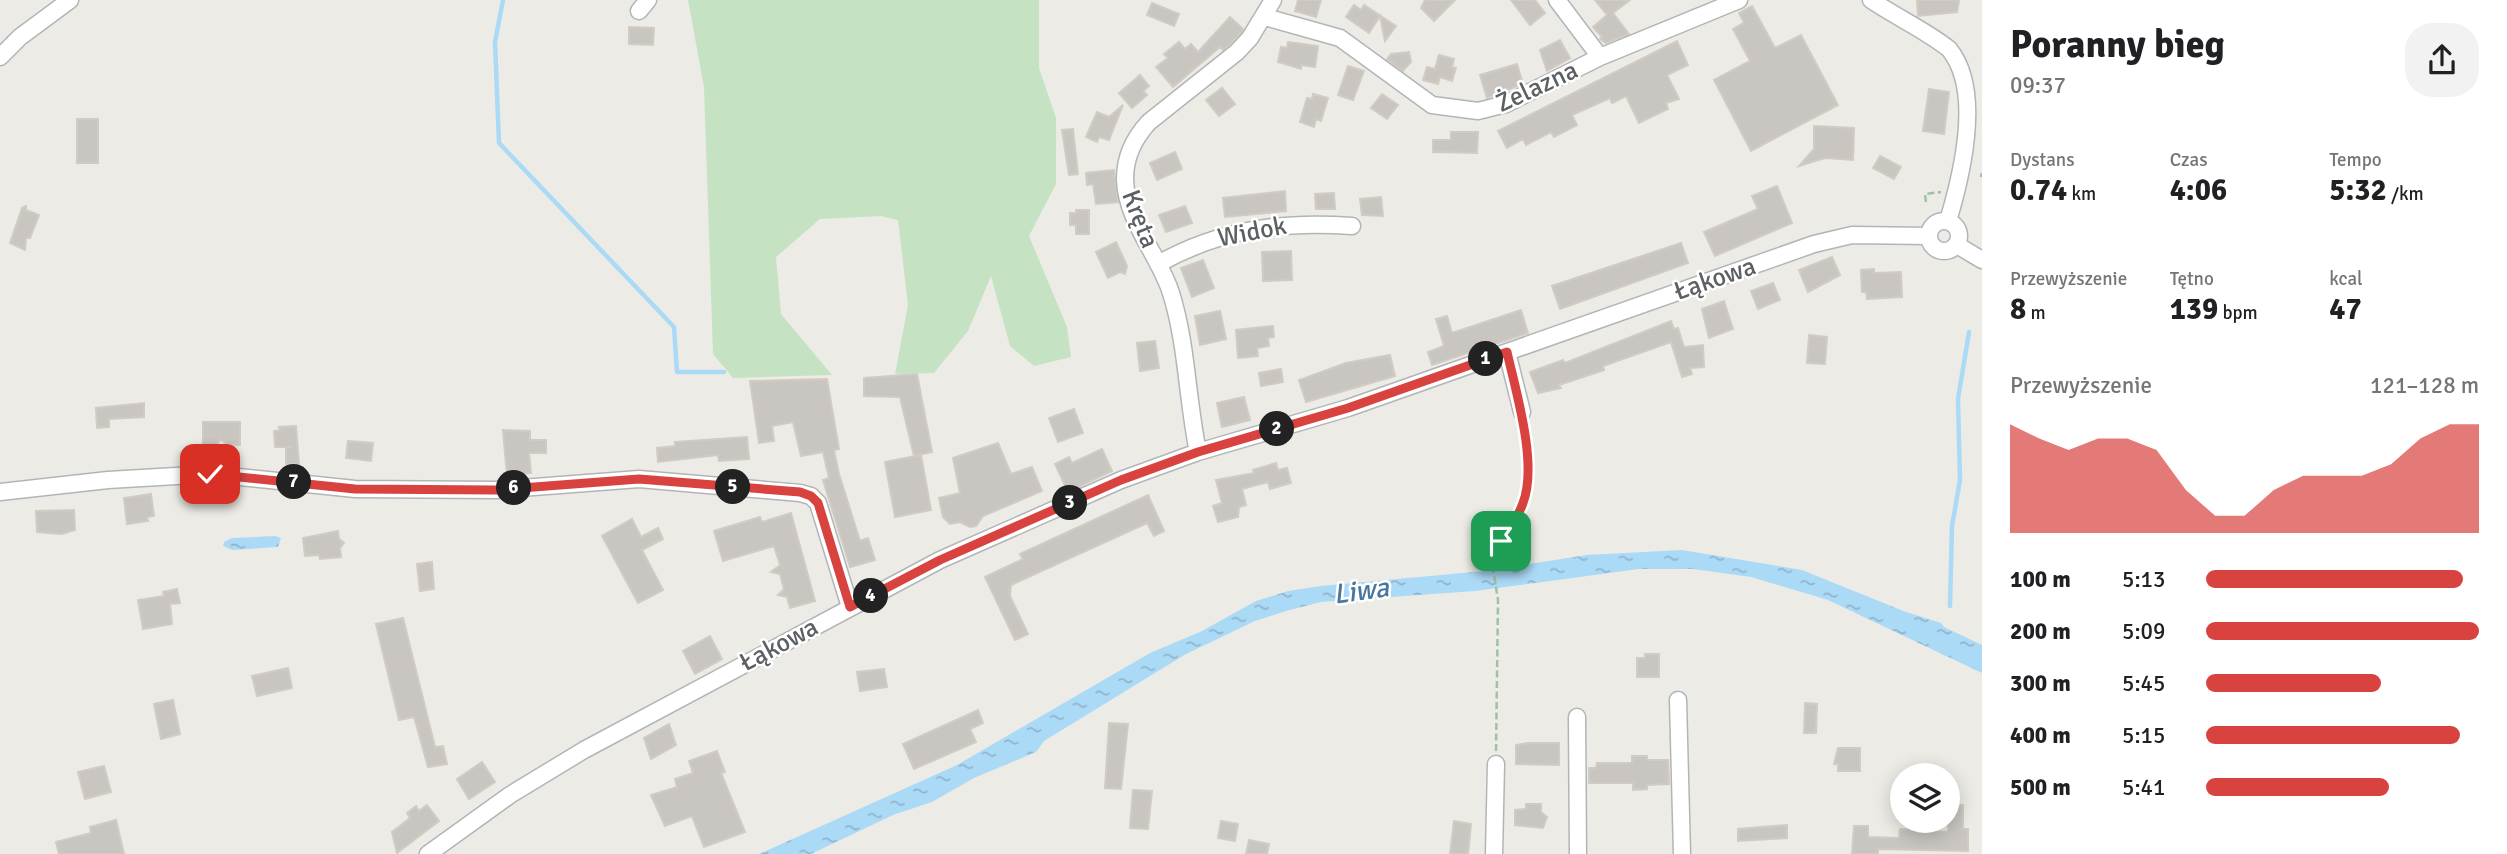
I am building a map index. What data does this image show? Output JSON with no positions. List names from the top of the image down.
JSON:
{
  "streets": {
    "street": [
      "Żelazna",
      "Kręta",
      "Widok",
      "Łąkowa"
    ]
  },
  "crossings": [
    ["Żelazna", "Kręta"],
    ["Kręta", "Widok"],
    ["Kręta", "Łąkowa"]
  ],
  "water": ["Liwa"],
  "page": {
    "heading": ["Poranny bieg", "09:37"],
    "stats": [
      ["Dystans", "0.74 km"],
      ["Czas", "4:06"],
      ["Tempo", "5:32 /km"],
      ["Przewyższenie", "8 m"],
      ["Tętno", "139 bpm"],
      ["kcal", "47"]
    ],
    "pins": [
      "1",
      "2",
      "7",
      "5",
      "6",
      "3",
      "4"
    ],
    "chart": ["Przewyższenie", "121–128 m"],
    "list": [
      {
        "name": "100 m",
        "note": "5:13"
      },
      {
        "name": "200 m",
        "note": "5:09"
      },
      {
        "name": "300 m",
        "note": "5:45"
      },
      {
        "name": "400 m",
        "note": "5:15"
      },
      {
        "name": "500 m",
        "note": "5:41"
      }
    ]
  }
}
